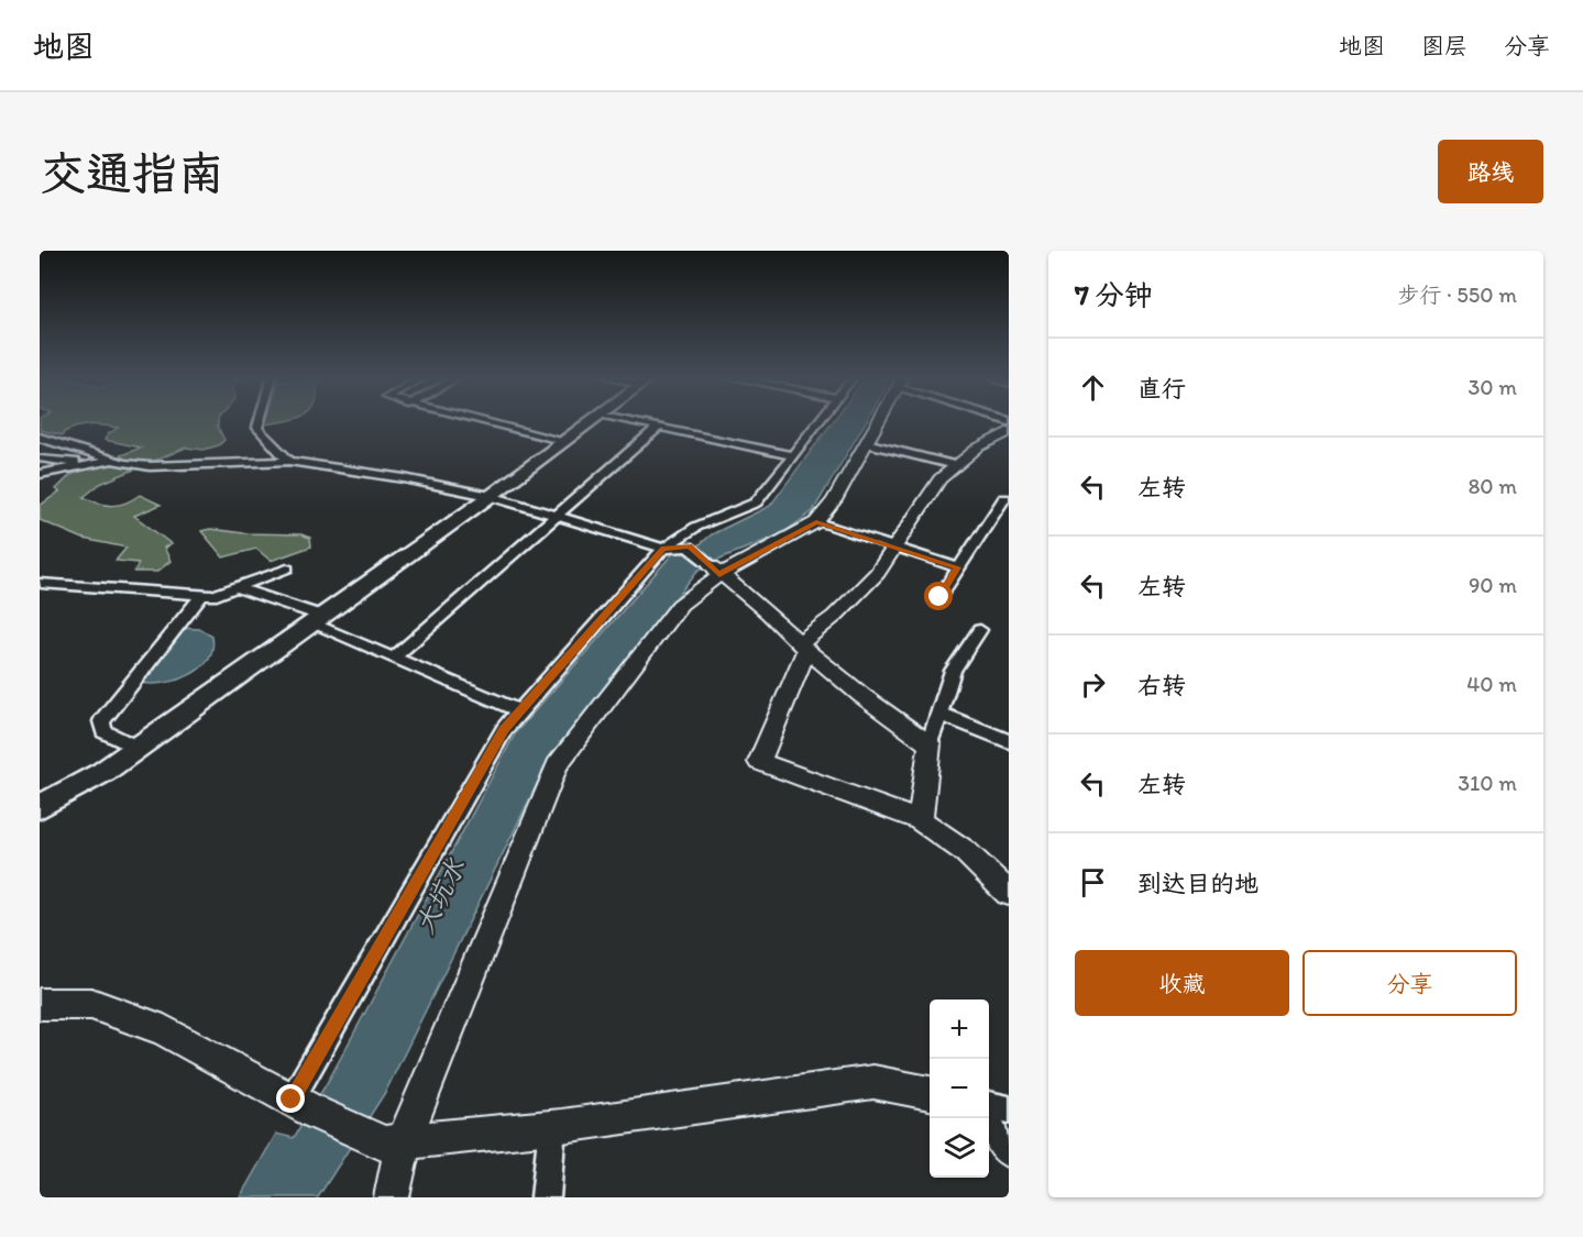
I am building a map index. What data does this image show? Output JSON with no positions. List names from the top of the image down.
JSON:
{
  "water": ["大坑水"],
  "page": {
    "header": "地图",
    "nav": ["地图", "图层", "分享"],
    "buttons": [
      "路线",
      ["收藏", "分享"]
    ],
    "title": "交通指南",
    "heading": ["7 分钟", "步行 · 550 m"],
    "list": [
      ["直行", "30 m"],
      ["左转", "80 m"],
      ["左转", "90 m"],
      ["右转", "40 m"],
      ["左转", "310 m"],
      "到达目的地"
    ],
    "map_buttons": ["+", "−"]
  }
}
